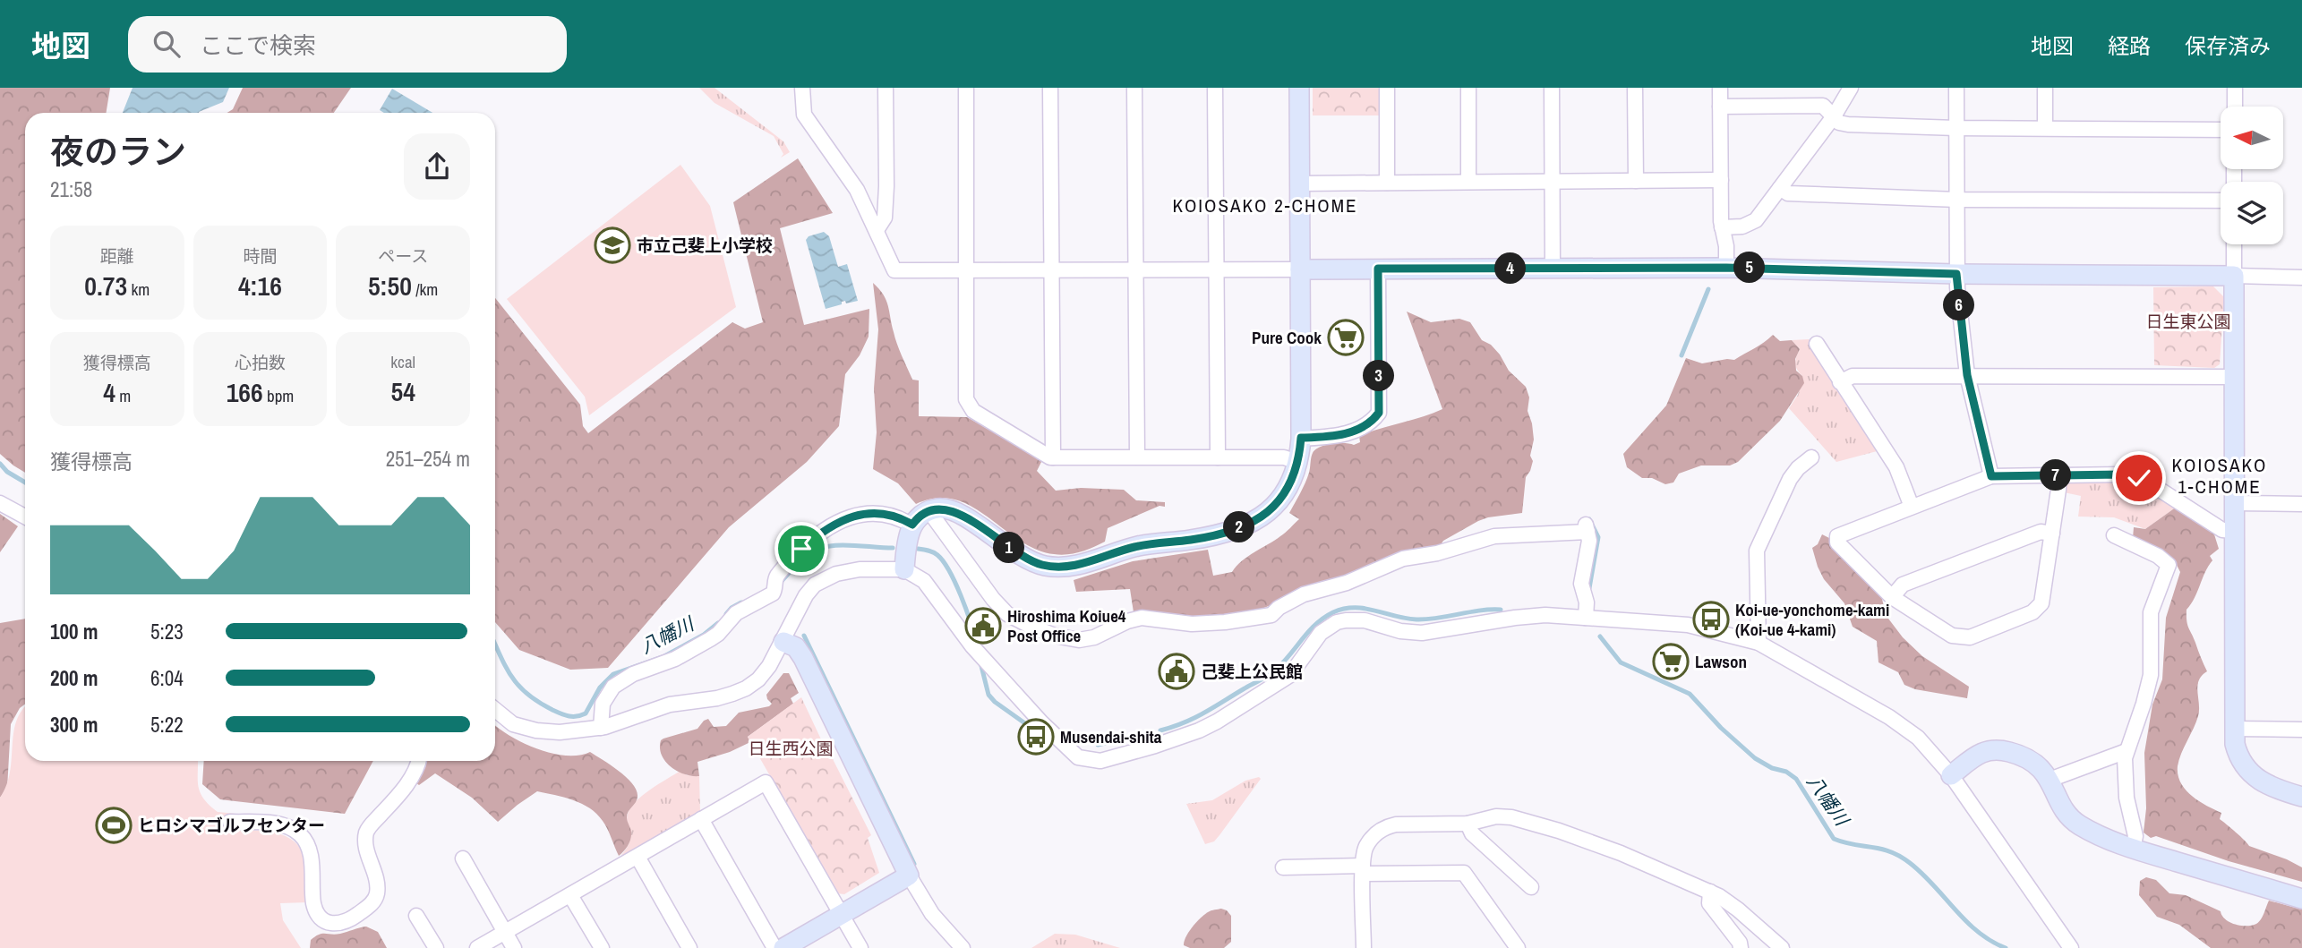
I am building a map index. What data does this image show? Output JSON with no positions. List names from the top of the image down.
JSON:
{
  "districts": ["KOIOSAKO 2-CHOME", "KOIOSAKO 1-CHOME"],
  "water": ["八幡川"],
  "parks": ["日生東公園", "日生西公園"],
  "places": {
    "school or university": ["市立己斐上小学校"],
    "supermarket": ["Pure Cook", "Lawson"],
    "bus stop": ["Koi-ue-yonchome-kami (Koi-ue 4-kami)", "Musendai-shita"],
    "public building": ["Hiroshima Koiue4 Post Office", "己斐上公民館"],
    "sports": ["ヒロシマゴルフセンター"]
  },
  "north": "left",
  "page": {
    "header": "地図",
    "search": "ここで検索",
    "nav": ["地図", "経路", "保存済み"],
    "heading": ["夜のラン", "21:58"],
    "stats": [
      ["距離", "0.73 km"],
      ["時間", "4:16"],
      ["ペース", "5:50 /km"],
      ["獲得標高", "4 m"],
      ["心拍数", "166 bpm"],
      ["kcal", "54"]
    ],
    "pins": [
      "5",
      "4",
      "6",
      "3",
      "7",
      "2",
      "1"
    ],
    "chart": ["獲得標高", "251–254 m"],
    "list": [
      {
        "name": "100 m",
        "note": "5:23"
      },
      {
        "name": "200 m",
        "note": "6:04"
      },
      {
        "name": "300 m",
        "note": "5:22"
      }
    ]
  }
}
